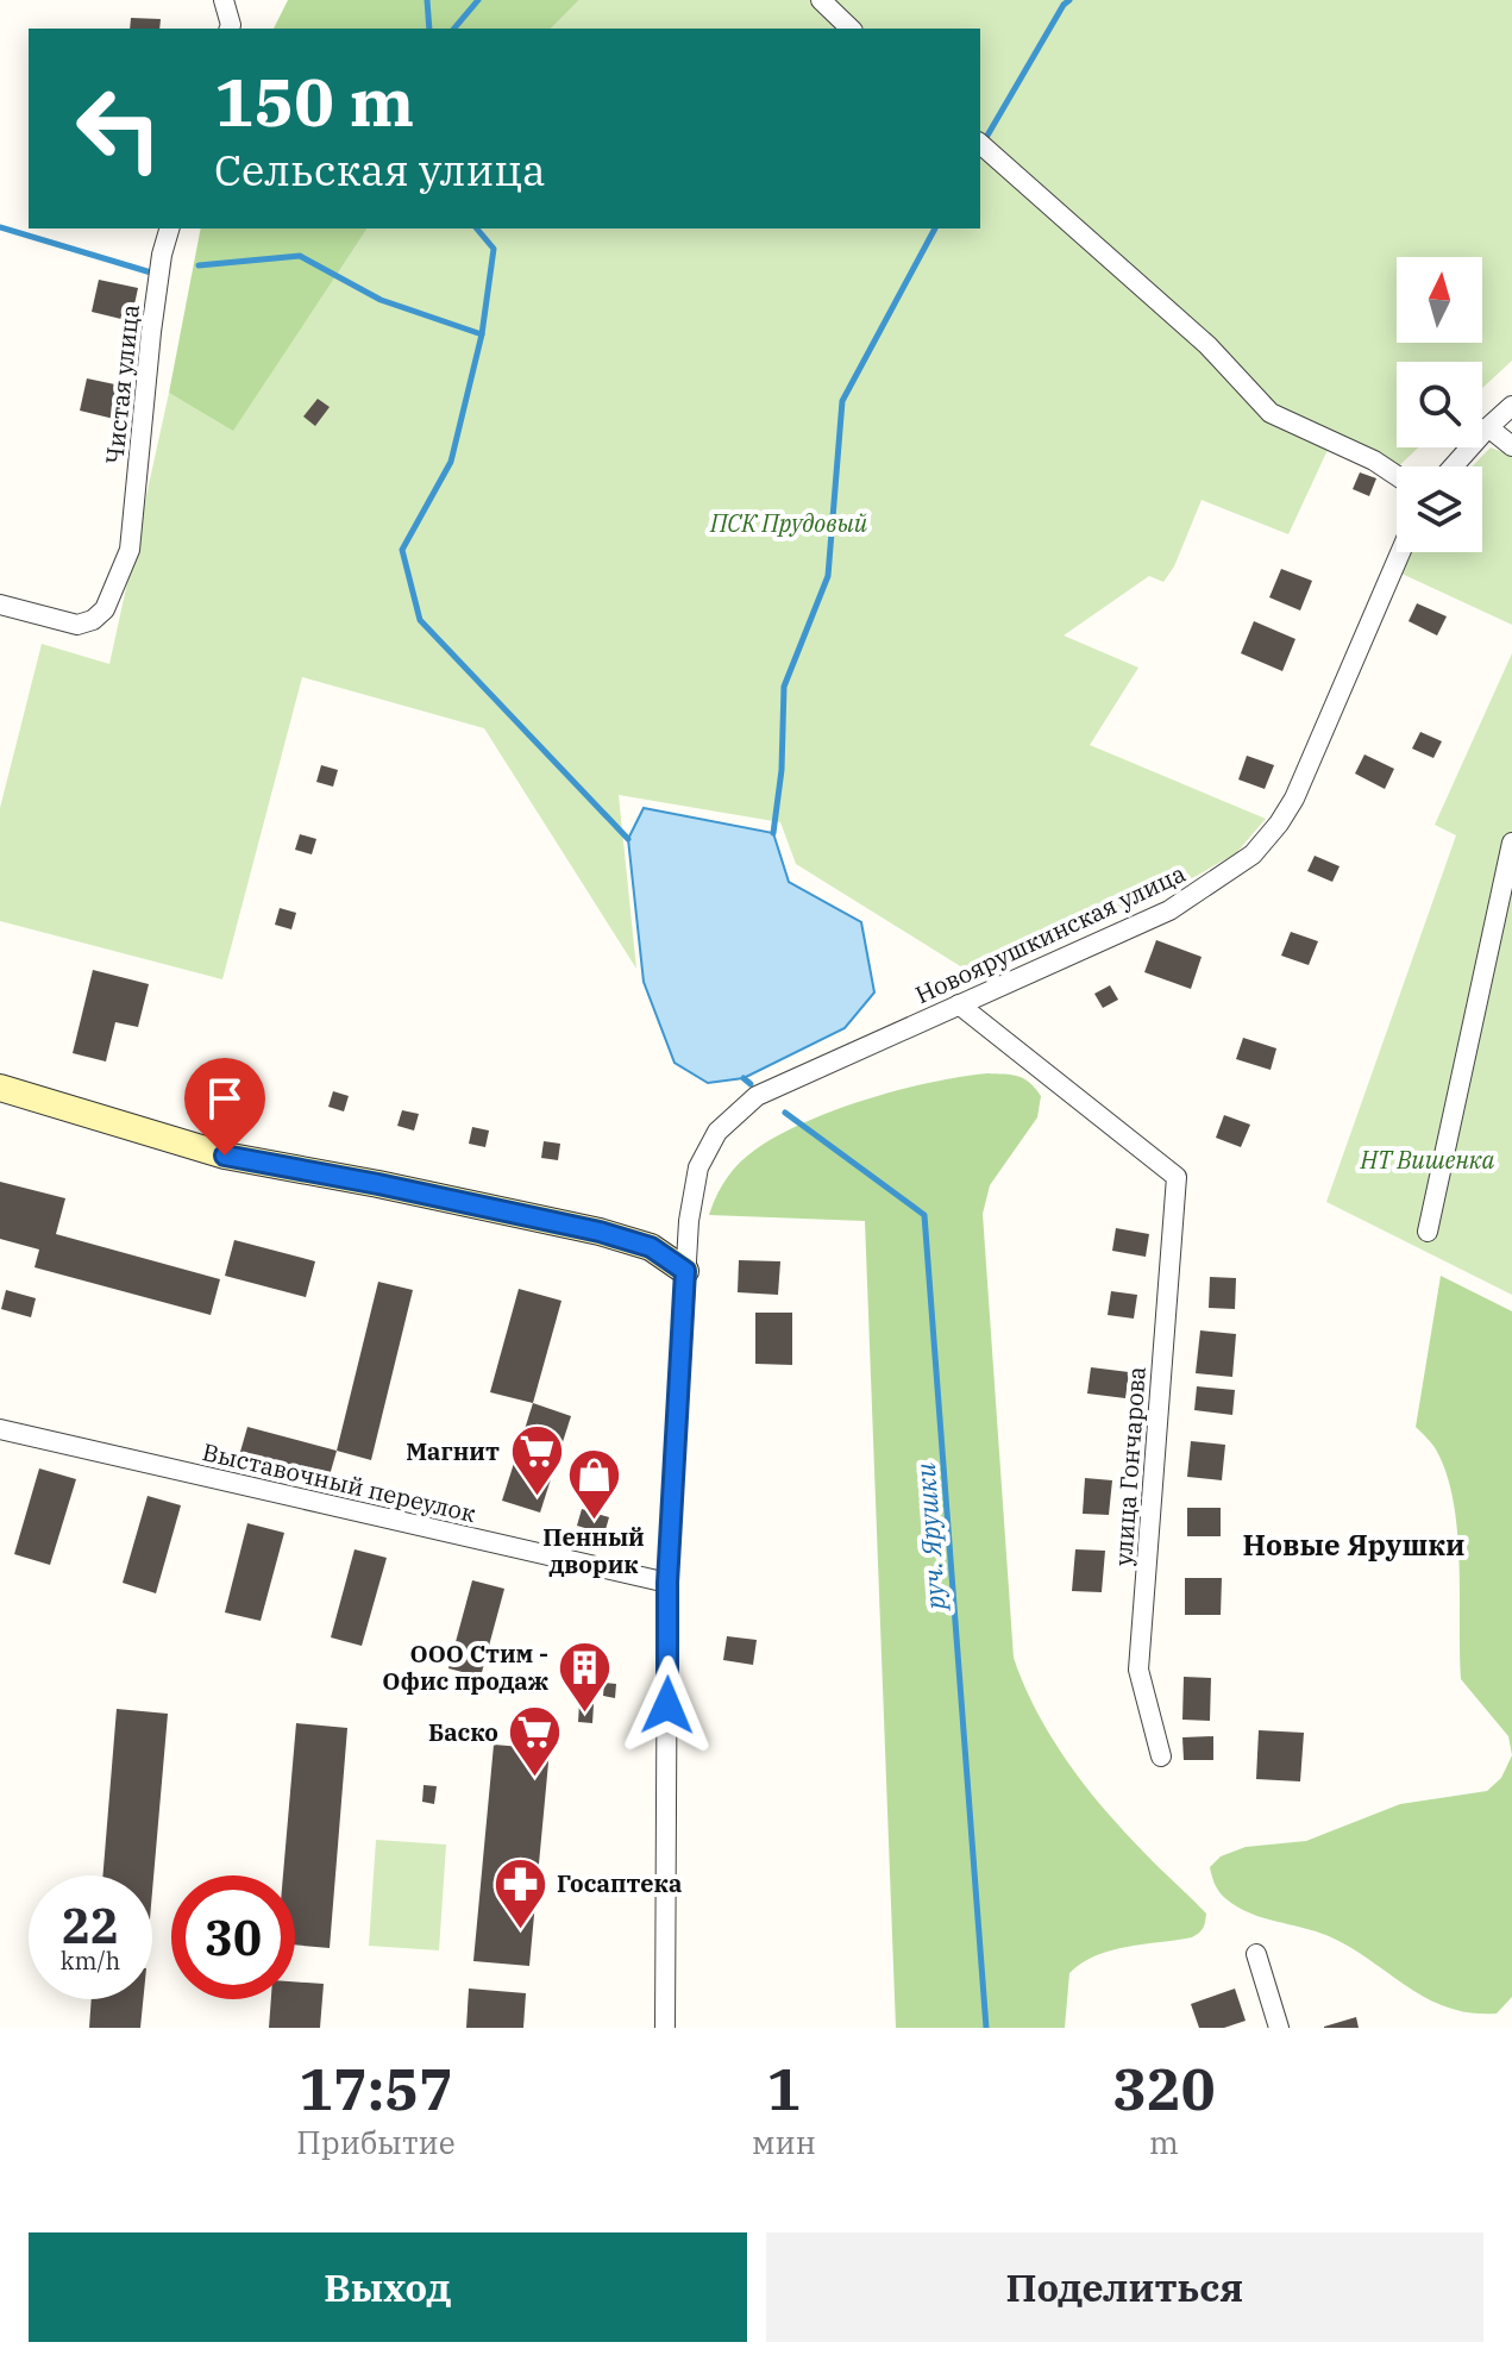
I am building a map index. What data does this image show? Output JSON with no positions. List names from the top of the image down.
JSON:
{
  "streets": {
    "street": [
      "Чистая улица",
      "Новоярушкинская улица",
      "улица Гончарова",
      "Выставочный переулок"
    ]
  },
  "crossings": [
    ["Новоярушкинская улица", "улица Гончарова"],
    ["Новоярушкинская улица", "Выставочный переулок"]
  ],
  "districts": ["Новые Ярушки"],
  "water": ["руч. Ярушки"],
  "parks": ["ПСК Прудовый", "НТ Вишенка"],
  "places": {
    "supermarket": ["Магнит", "Баско"],
    "shop": ["Пенный дворик"],
    "building": ["ООО Стим - Офис продаж"],
    "pharmacy": ["Госаптека"]
  },
  "north": "top",
  "page": {
    "turn": ["150 m", "Сельская улица"],
    "speed": "22 km/h",
    "limit": "30",
    "eta": [
      "17:57",
      "Прибытие",
      "1",
      "мин",
      "320",
      "m"
    ],
    "buttons": ["Выход", "Поделиться"]
  }
}
